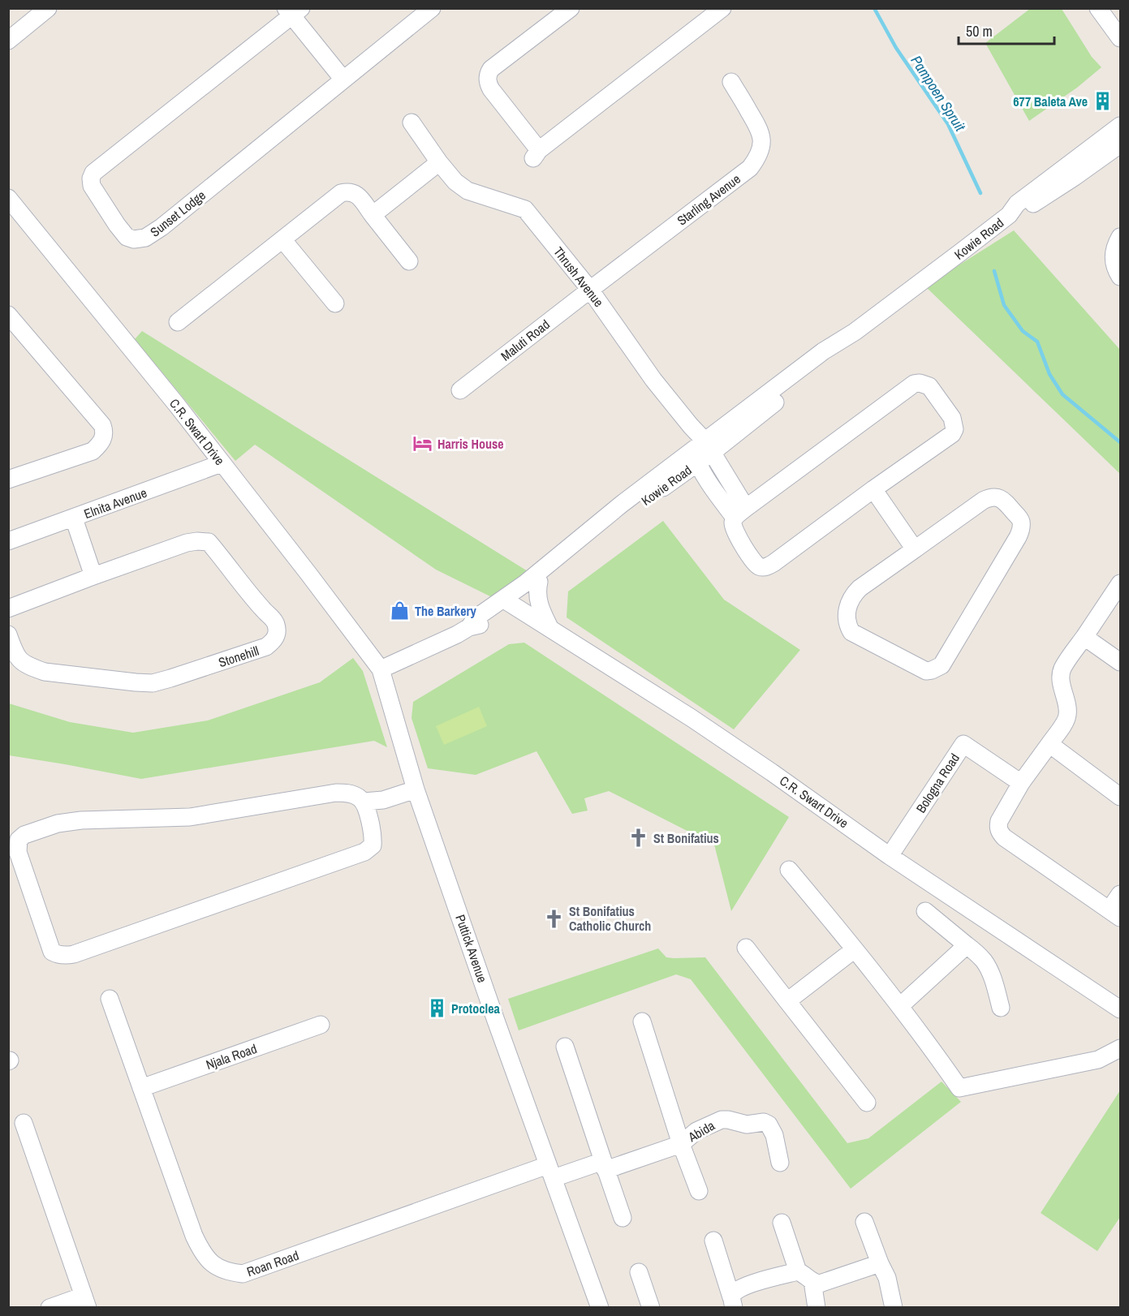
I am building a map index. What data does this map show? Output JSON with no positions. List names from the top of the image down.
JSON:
{
  "streets": {
    "street": [
      "Starling Avenue",
      "Sunset Lodge",
      "Kowie Road",
      "Thrush Avenue",
      "Maluti Road",
      "C.R. Swart Drive",
      "Elnita Avenue",
      "Stonehill",
      "Bologna Road",
      "Puttick Avenue",
      "Njala Road",
      "Abida",
      "Roan Road"
    ]
  },
  "crossings": [
    ["Starling Avenue", "Thrush Avenue"],
    ["Starling Avenue", "Maluti Road"],
    ["Kowie Road", "Thrush Avenue"],
    ["Kowie Road", "C.R. Swart Drive"],
    ["Kowie Road", "Puttick Avenue"],
    ["Thrush Avenue", "Maluti Road"],
    ["C.R. Swart Drive", "Elnita Avenue"],
    ["C.R. Swart Drive", "Bologna Road"],
    ["C.R. Swart Drive", "Puttick Avenue"],
    ["Puttick Avenue", "Abida"],
    ["Puttick Avenue", "Roan Road"],
    ["Njala Road", "Roan Road"],
    ["Abida", "Roan Road"]
  ],
  "water": ["Pampoen Spruit"],
  "places": {
    "building": ["677 Baleta Ave", "Protoclea"],
    "hotel": ["Harris House"],
    "shop": ["The Barkery"],
    "church": ["St Bonifatius", "St Bonifatius Catholic Church"]
  },
  "scale_bar": "50 m"
}
